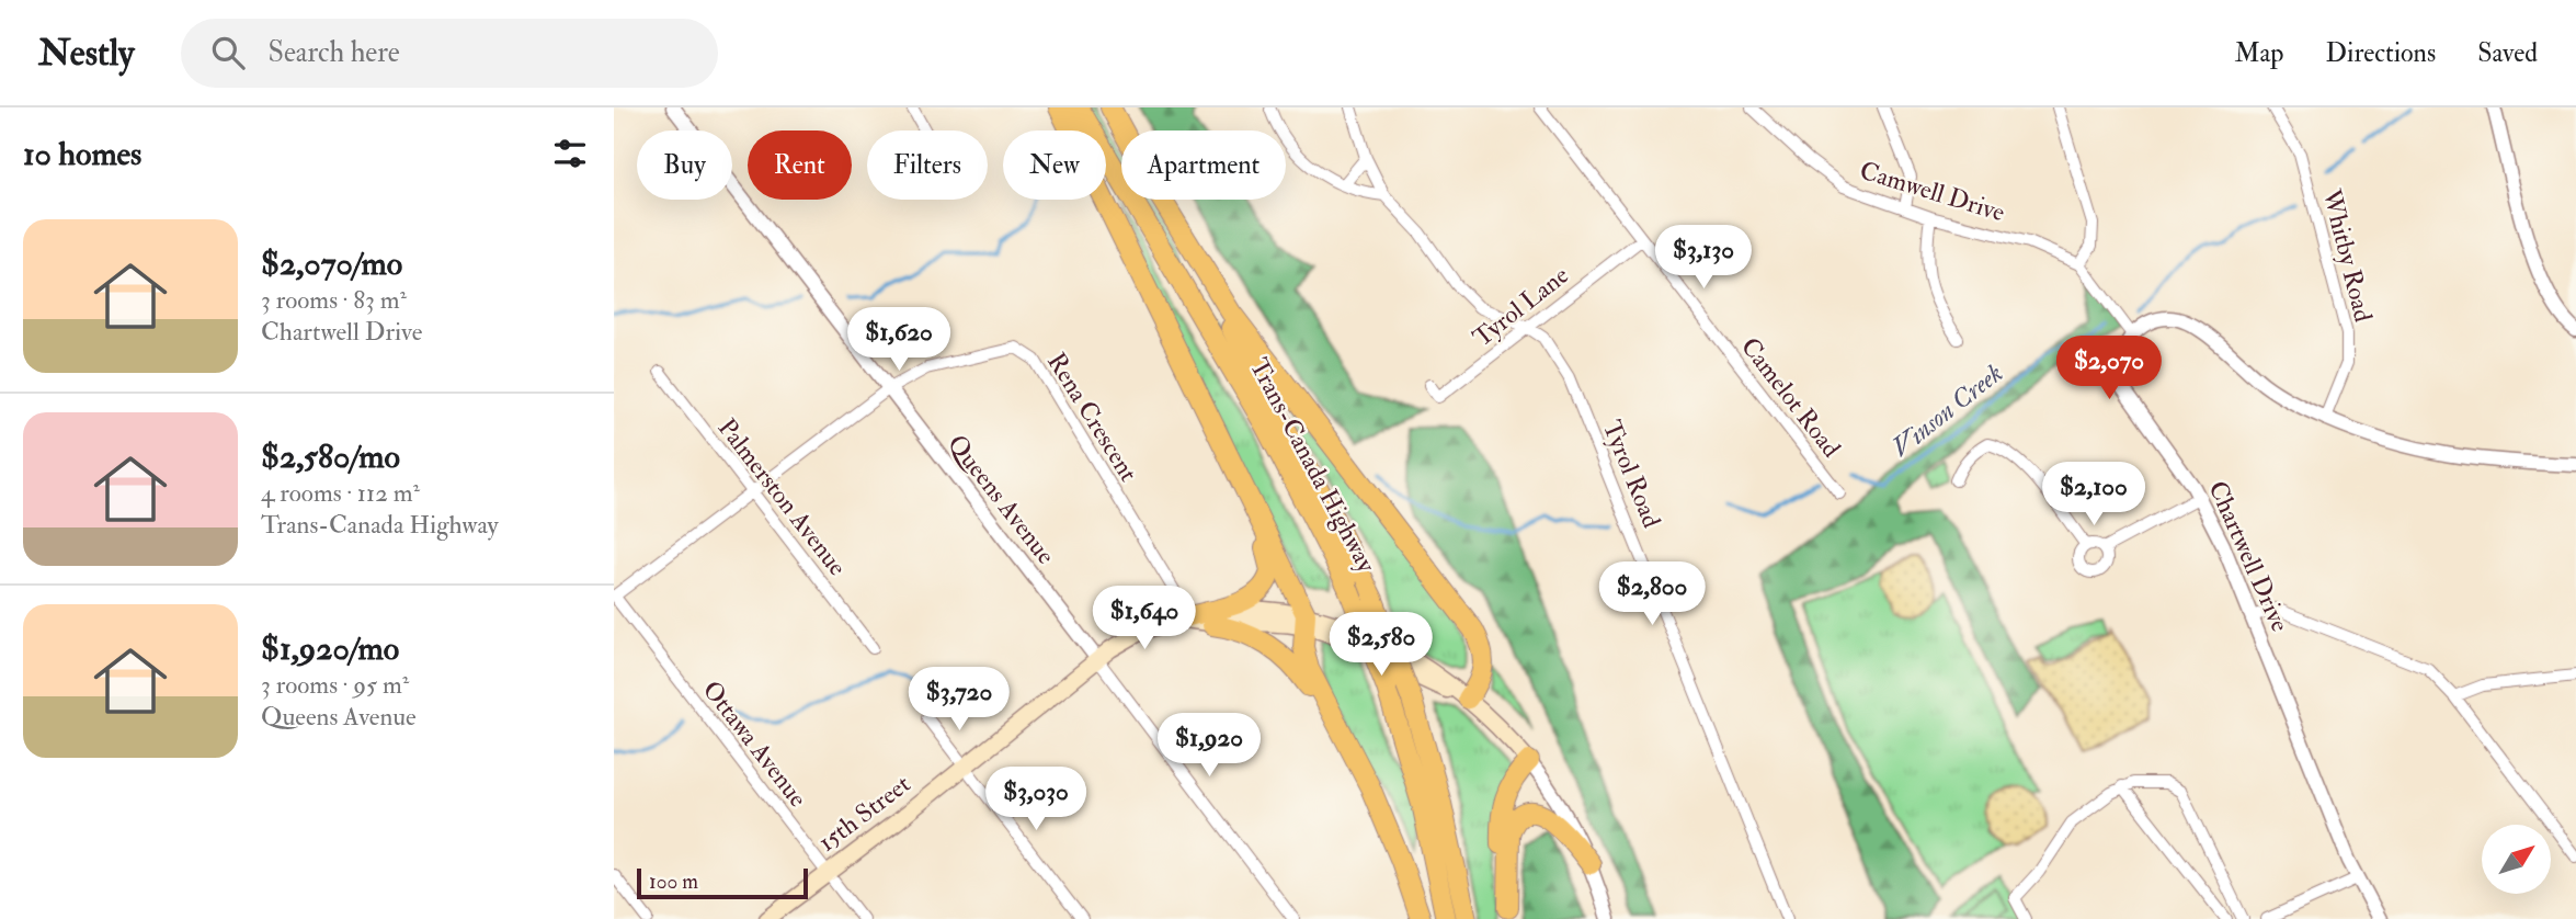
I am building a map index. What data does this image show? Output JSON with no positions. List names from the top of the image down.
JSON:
{
  "streets": {
    "highway": ["Trans-Canada Highway"],
    "main road": ["15th Street"],
    "street": [
      "Camwell Drive",
      "Whitby Road",
      "Tyrol Lane",
      "Camelot Road",
      "Rena Crescent",
      "Tyrol Road",
      "Palmerston Avenue",
      "Queens Avenue",
      "Chartwell Drive",
      "Ottawa Avenue"
    ]
  },
  "crossings": [
    ["Tyrol Lane", "Camelot Road"],
    ["Tyrol Lane", "Tyrol Road"],
    ["Rena Crescent", "Palmerston Avenue"],
    ["Rena Crescent", "Queens Avenue"],
    ["Rena Crescent", "Ottawa Avenue"],
    ["Queens Avenue", "15th Street"],
    ["Ottawa Avenue", "15th Street"]
  ],
  "water": ["Vinson Creek"],
  "scale_bar": "100 m",
  "north": "top right",
  "page": {
    "header": "Nestly",
    "search": "Search here",
    "nav": ["Map", "Directions", "Saved"],
    "heading": "10 homes",
    "chip": [
      "Buy",
      "Rent",
      "Filters",
      "New",
      "Apartment"
    ],
    "list": [
      {
        "name": "$2,070/mo",
        "note": "3 rooms · 83 m² · Chartwell Drive"
      },
      {
        "name": "$2,580/mo",
        "note": "4 rooms · 112 m² · Trans-Canada Highway"
      },
      {
        "name": "$1,920/mo",
        "note": "3 rooms · 95 m² · Queens Avenue"
      }
    ],
    "price": [
      "$3,130",
      "$1,620",
      "$2,070",
      "$2,100",
      "$2,800",
      "$1,640",
      "$2,580",
      "$3,720",
      "$1,920",
      "$3,030"
    ],
    "scale": "100 m"
  }
}
